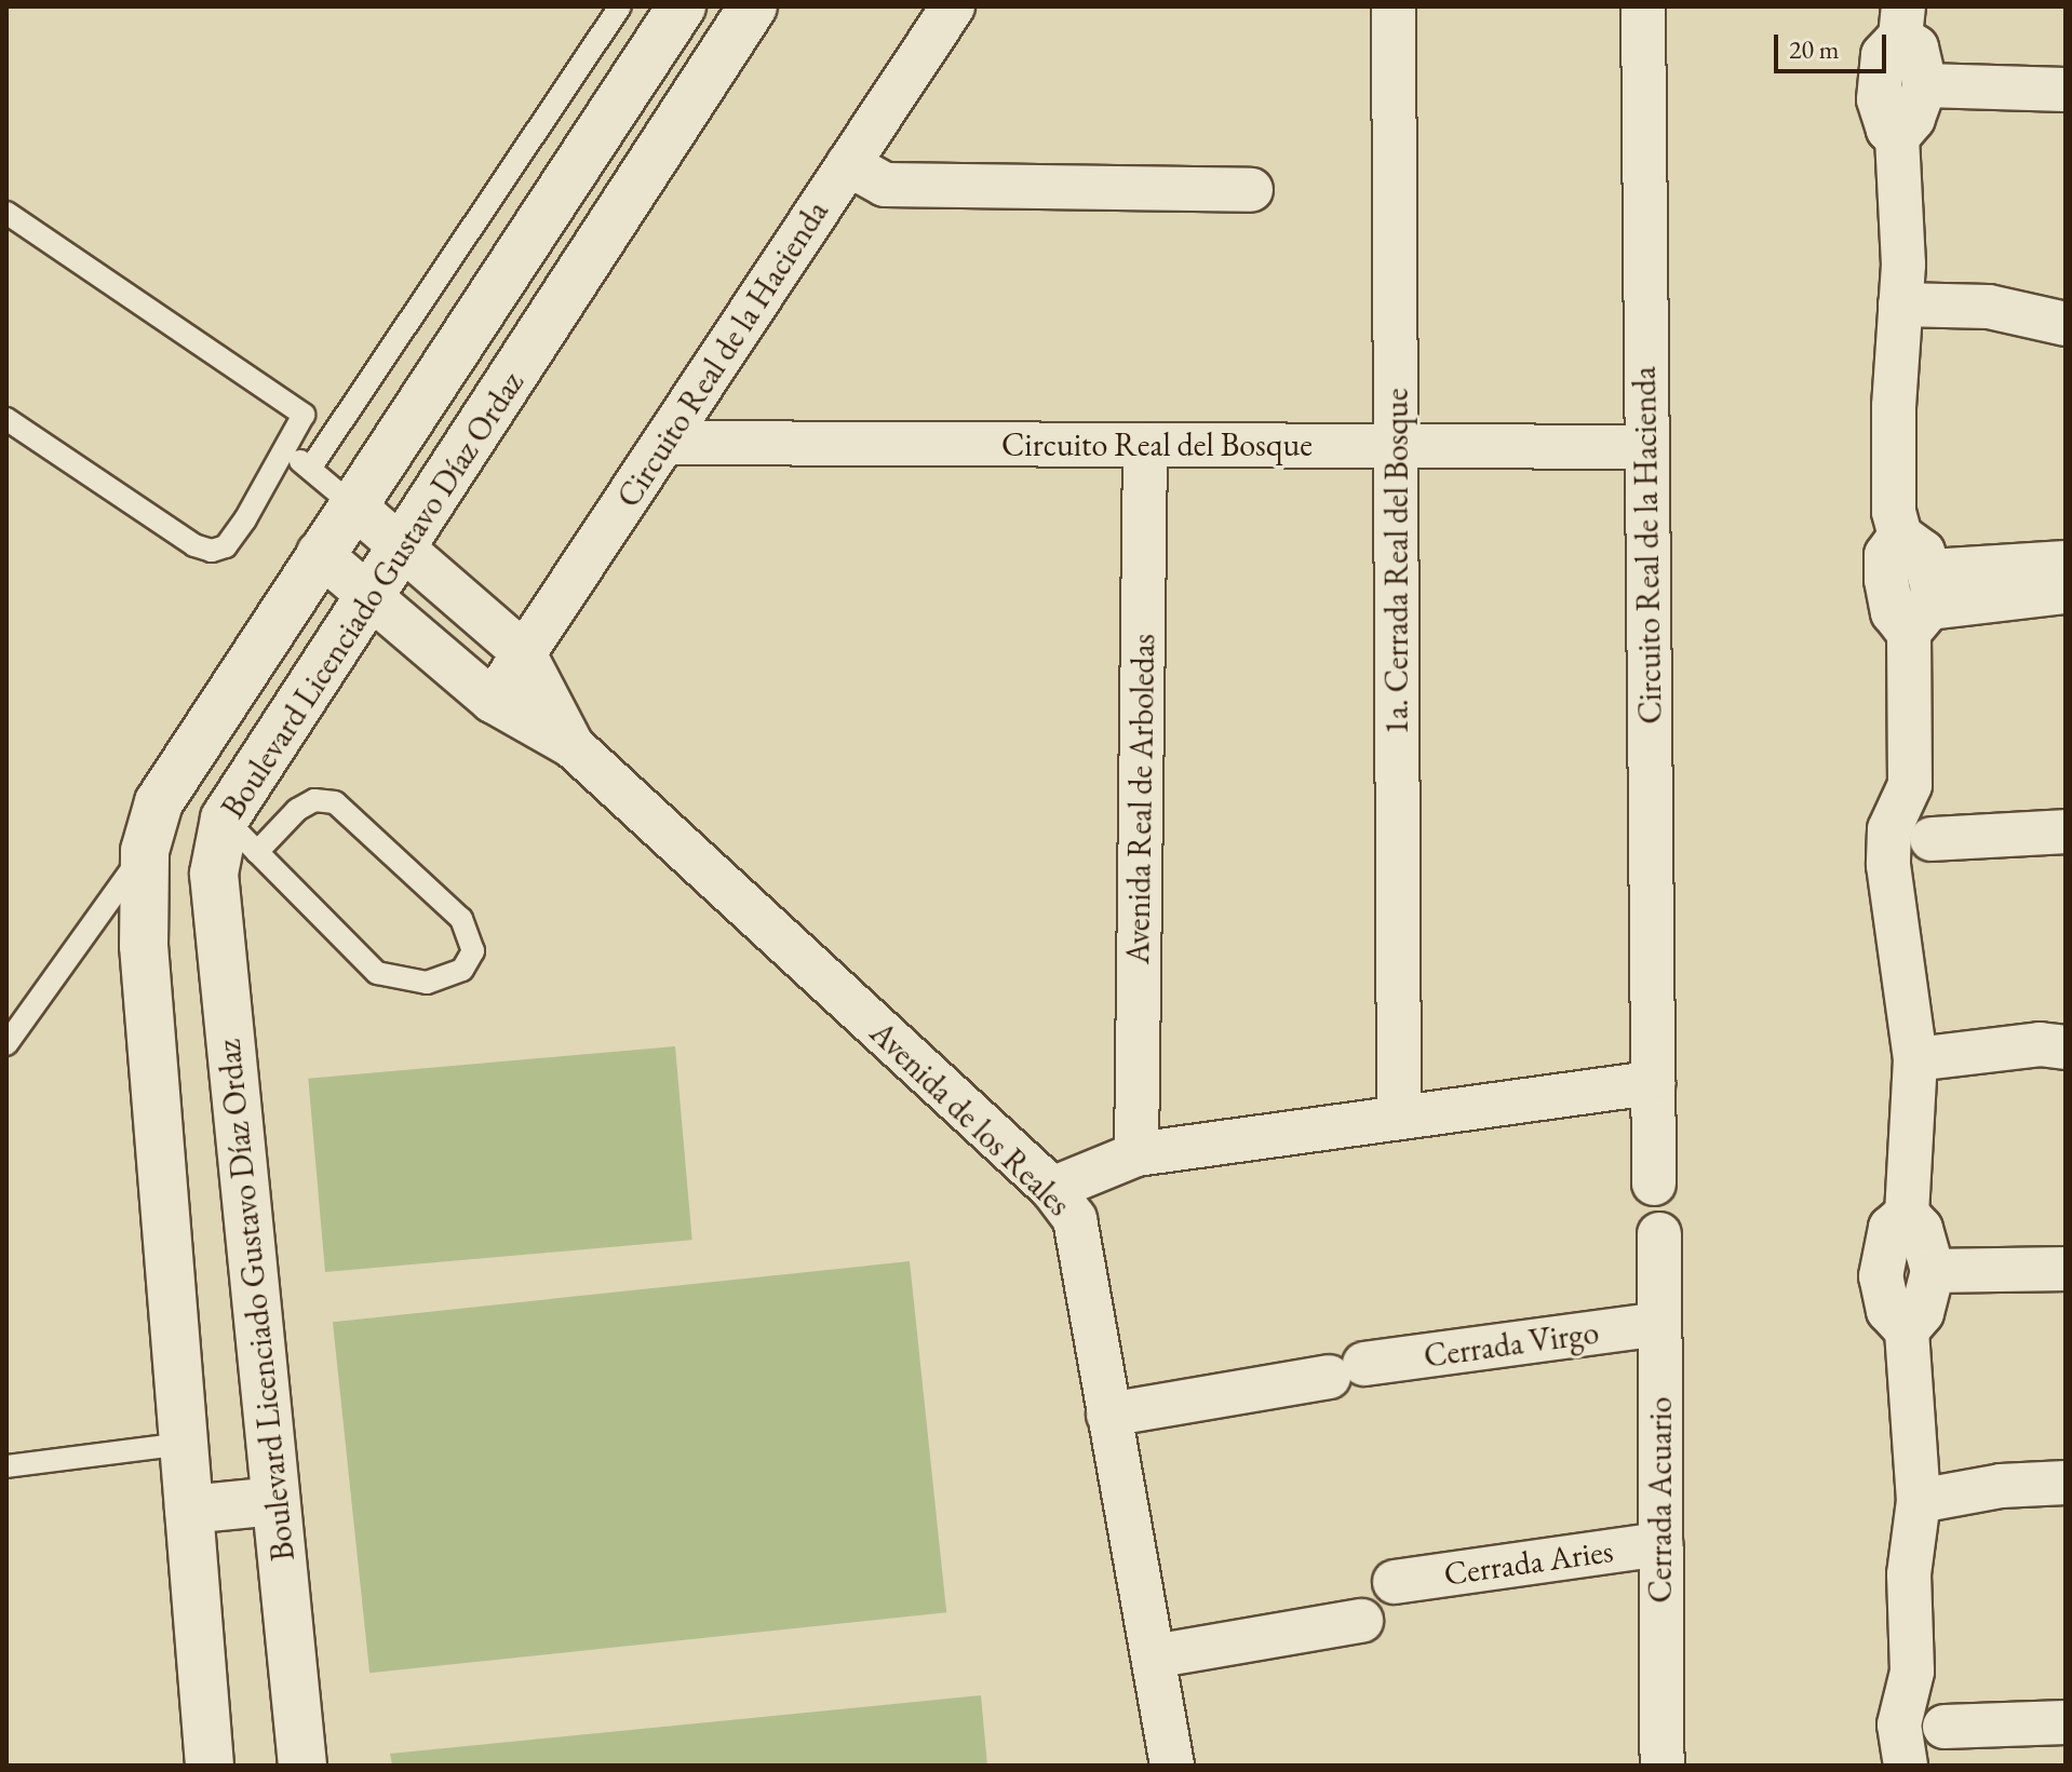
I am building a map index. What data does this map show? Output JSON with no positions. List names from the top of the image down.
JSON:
{
  "streets": {
    "street": [
      "Circuito Real de la Hacienda",
      "Circuito Real del Bosque",
      "1a. Cerrada Real del Bosque",
      "Boulevard Licenciado Gustavo Díaz Ordaz",
      "Avenida Real de Arboledas",
      "Avenida de los Reales",
      "Cerrada Virgo",
      "Cerrada Acuario",
      "Cerrada Aries"
    ]
  },
  "crossings": [
    ["Circuito Real de la Hacienda", "Circuito Real del Bosque"],
    ["Circuito Real de la Hacienda", "Avenida de los Reales"],
    ["Circuito Real del Bosque", "1a. Cerrada Real del Bosque"],
    ["Circuito Real del Bosque", "Avenida Real de Arboledas"],
    ["Boulevard Licenciado Gustavo Díaz Ordaz", "Avenida de los Reales"],
    ["Avenida de los Reales", "Cerrada Virgo"],
    ["Cerrada Virgo", "Cerrada Acuario"],
    ["Cerrada Acuario", "Cerrada Aries"]
  ],
  "scale_bar": "20 m"
}
